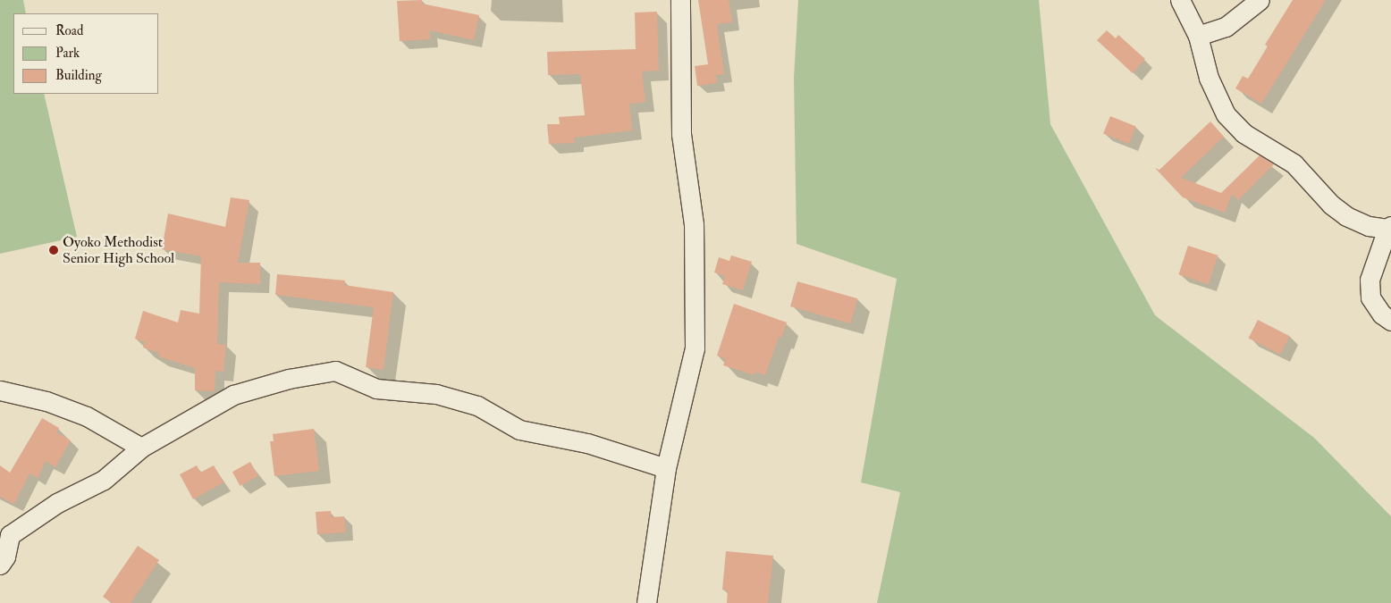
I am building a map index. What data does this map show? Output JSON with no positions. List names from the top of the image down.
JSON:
{
  "places": ["Oyoko Methodist Senior High School"],
  "legend": ["Road", "Park", "Building"]
}
